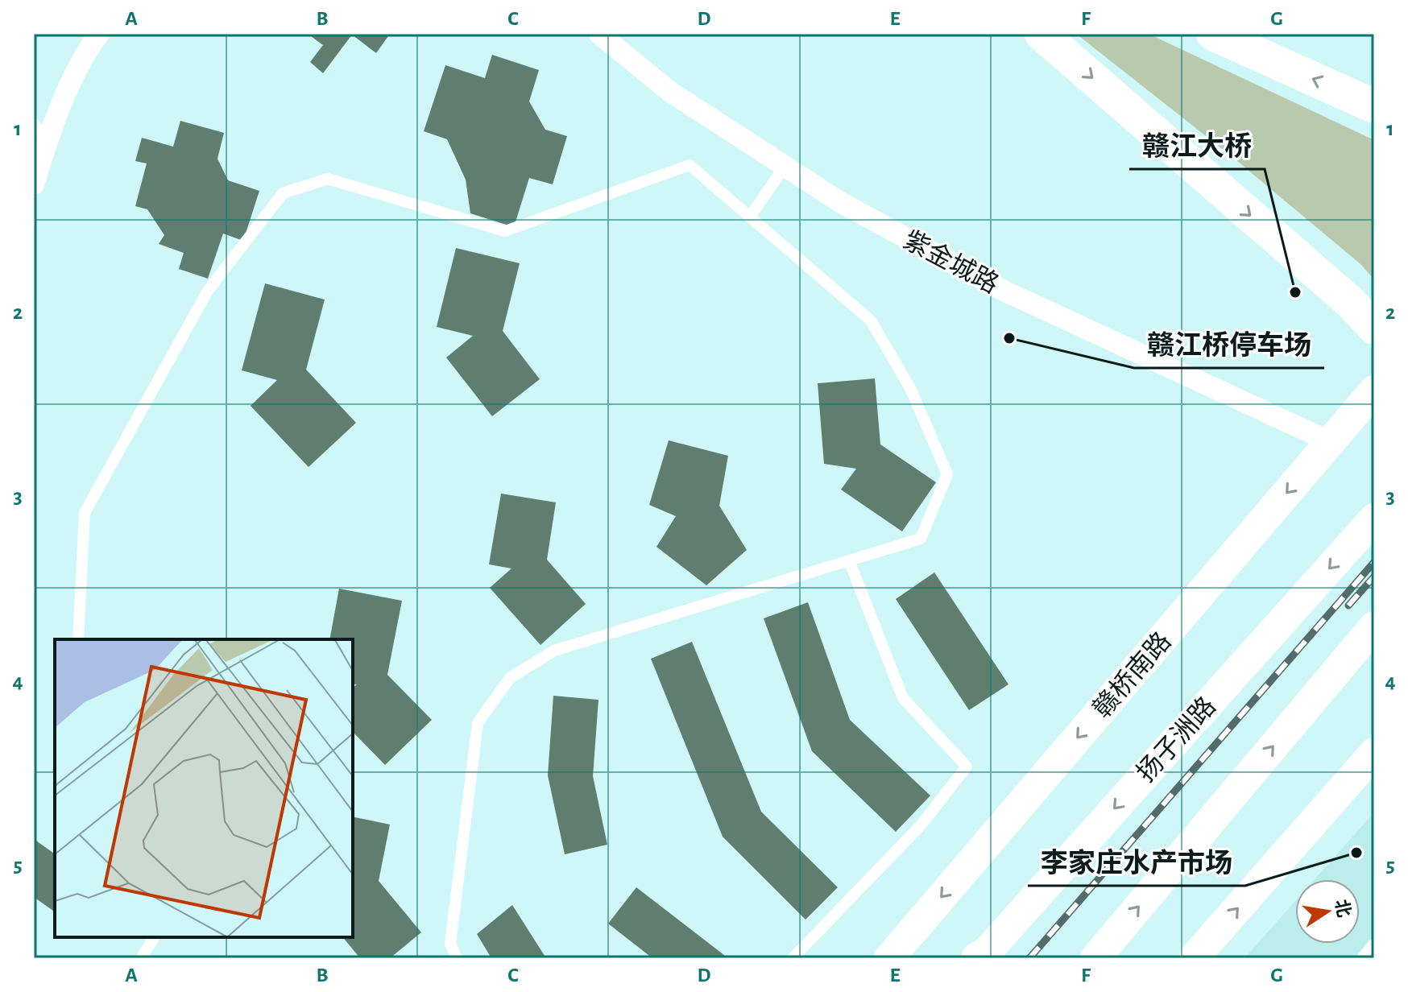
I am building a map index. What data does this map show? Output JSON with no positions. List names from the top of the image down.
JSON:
{
  "streets": {
    "main road": ["赣桥南路", "扬子洲路"],
    "street": ["紫金城路"]
  },
  "crossings": [
    ["紫金城路", "赣桥南路"]
  ],
  "places": ["赣江大桥", "赣江桥停车场", "李家庄水产市场"],
  "north": "right",
  "grid": {
    "columns": [
      "A",
      "B",
      "C",
      "D",
      "E",
      "F",
      "G"
    ],
    "rows": [
      "1",
      "2",
      "3",
      "4",
      "5"
    ]
  }
}
